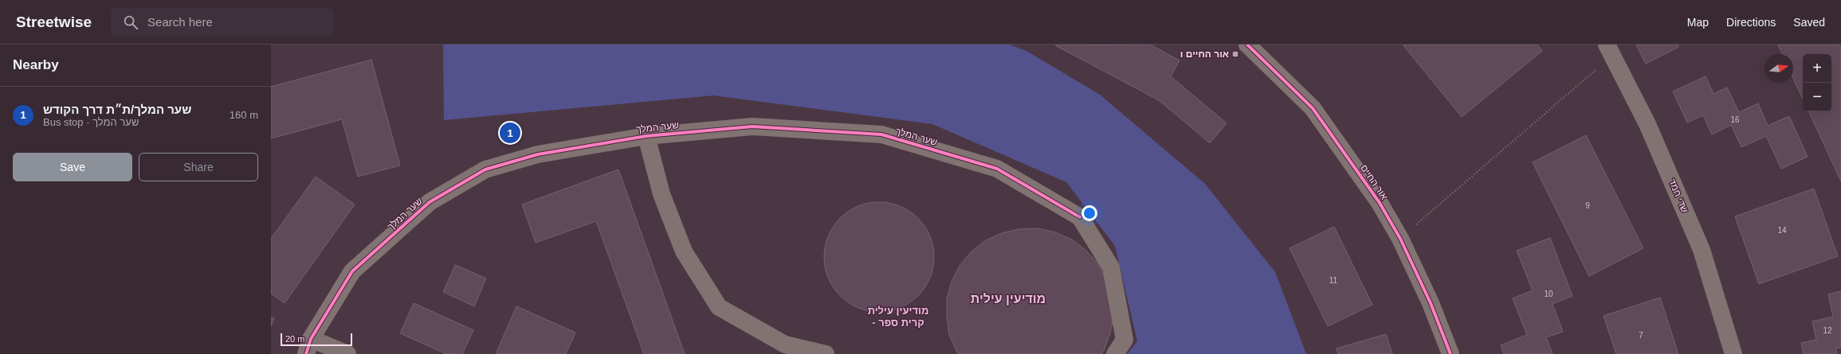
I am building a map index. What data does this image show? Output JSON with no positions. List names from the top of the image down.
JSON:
{
  "streets": {
    "street": ["שער המלך", "אור החיים", "שדי חמד"]
  },
  "districts": ["מודיעין עילית", "מודיעין עילית - קרית ספר"],
  "places": {
    "transit": ["אור החיים ו"]
  },
  "house_numbers": [
    "16",
    "9",
    "14",
    "11",
    "10",
    "12",
    "7"
  ],
  "scale_bar": "20 m",
  "north": "right",
  "page": {
    "header": "Streetwise",
    "search": "Search here",
    "nav": ["Map", "Directions", "Saved"],
    "heading": "Nearby",
    "map_buttons": ["+", "−"],
    "list": [
      {
        "mark": "1",
        "name": "שער המלך/ת״ת דרך הקודש",
        "note": "Bus stop · שער המלך",
        "value": "160 m"
      }
    ],
    "pins": "1",
    "buttons": ["Save", "Share"],
    "scale": "20 m"
  }
}
